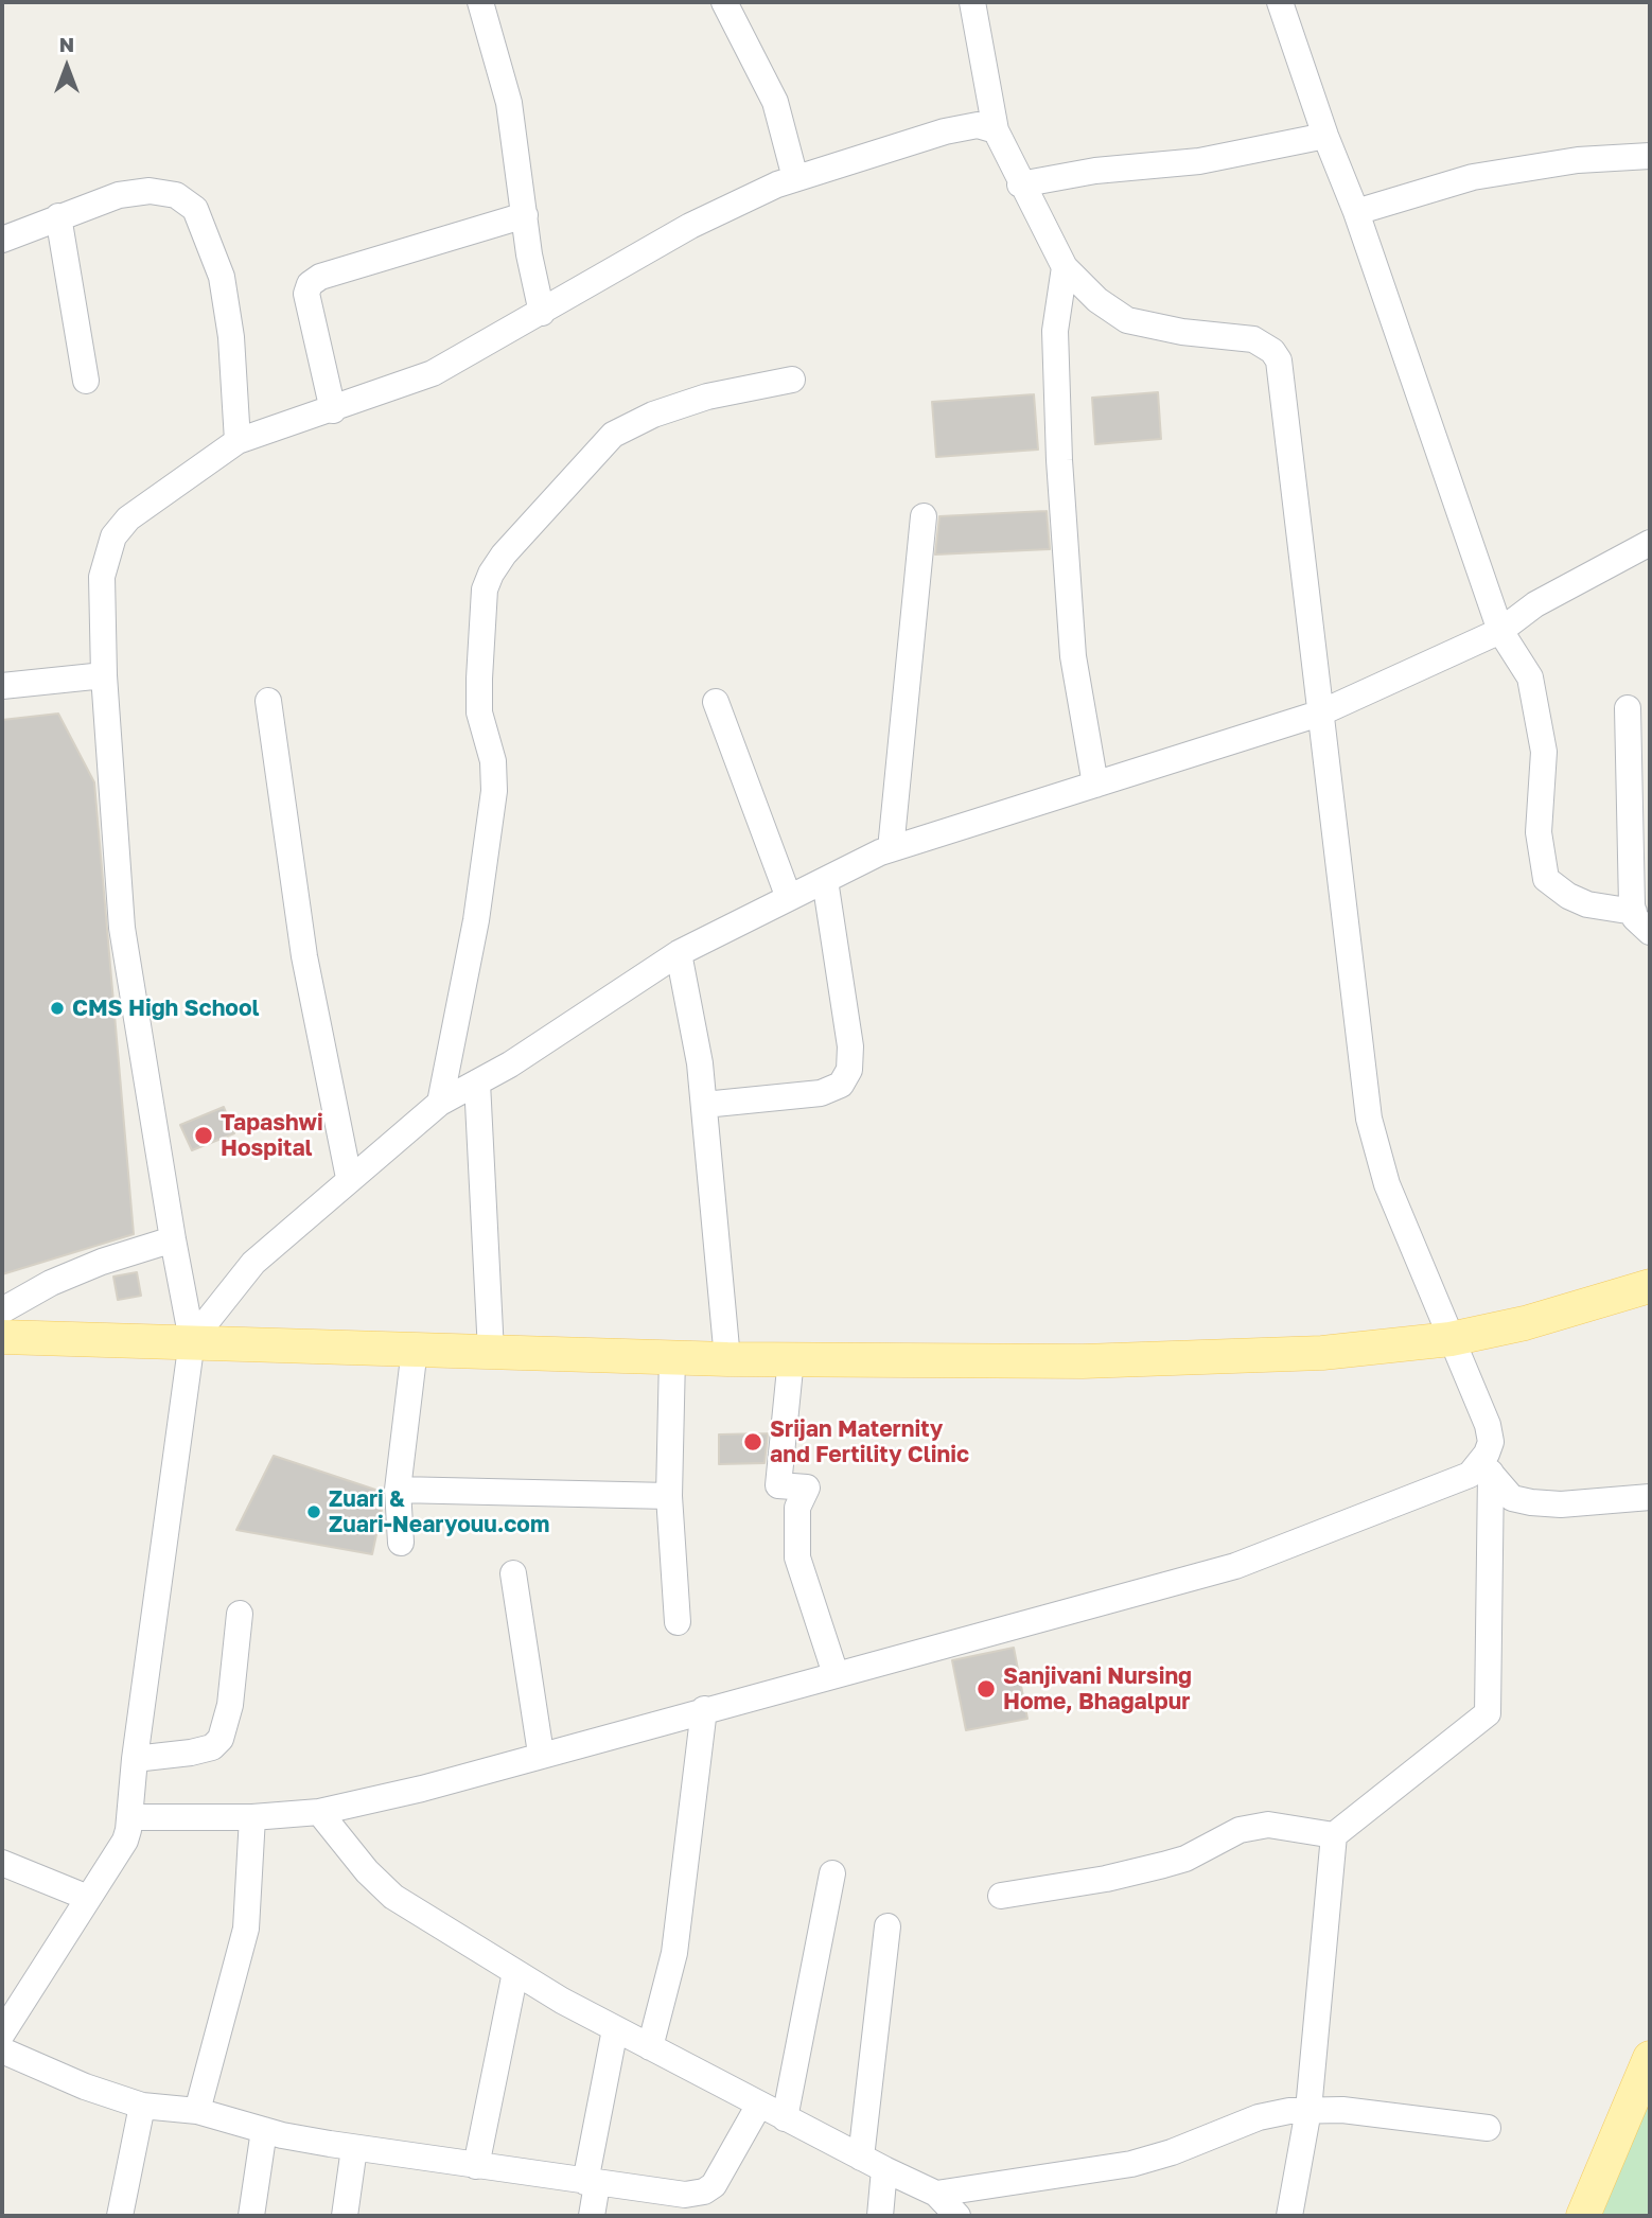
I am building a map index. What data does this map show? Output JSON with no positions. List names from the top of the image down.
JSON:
{
  "places": [
    "CMS High School",
    "Tapashwi Hospital",
    "Srijan Maternity and Fertility Clinic",
    "Zuari & Zuari-Nearyouu.com",
    "Sanjivani Nursing Home, Bhagalpur"
  ],
  "north": "top"
}
